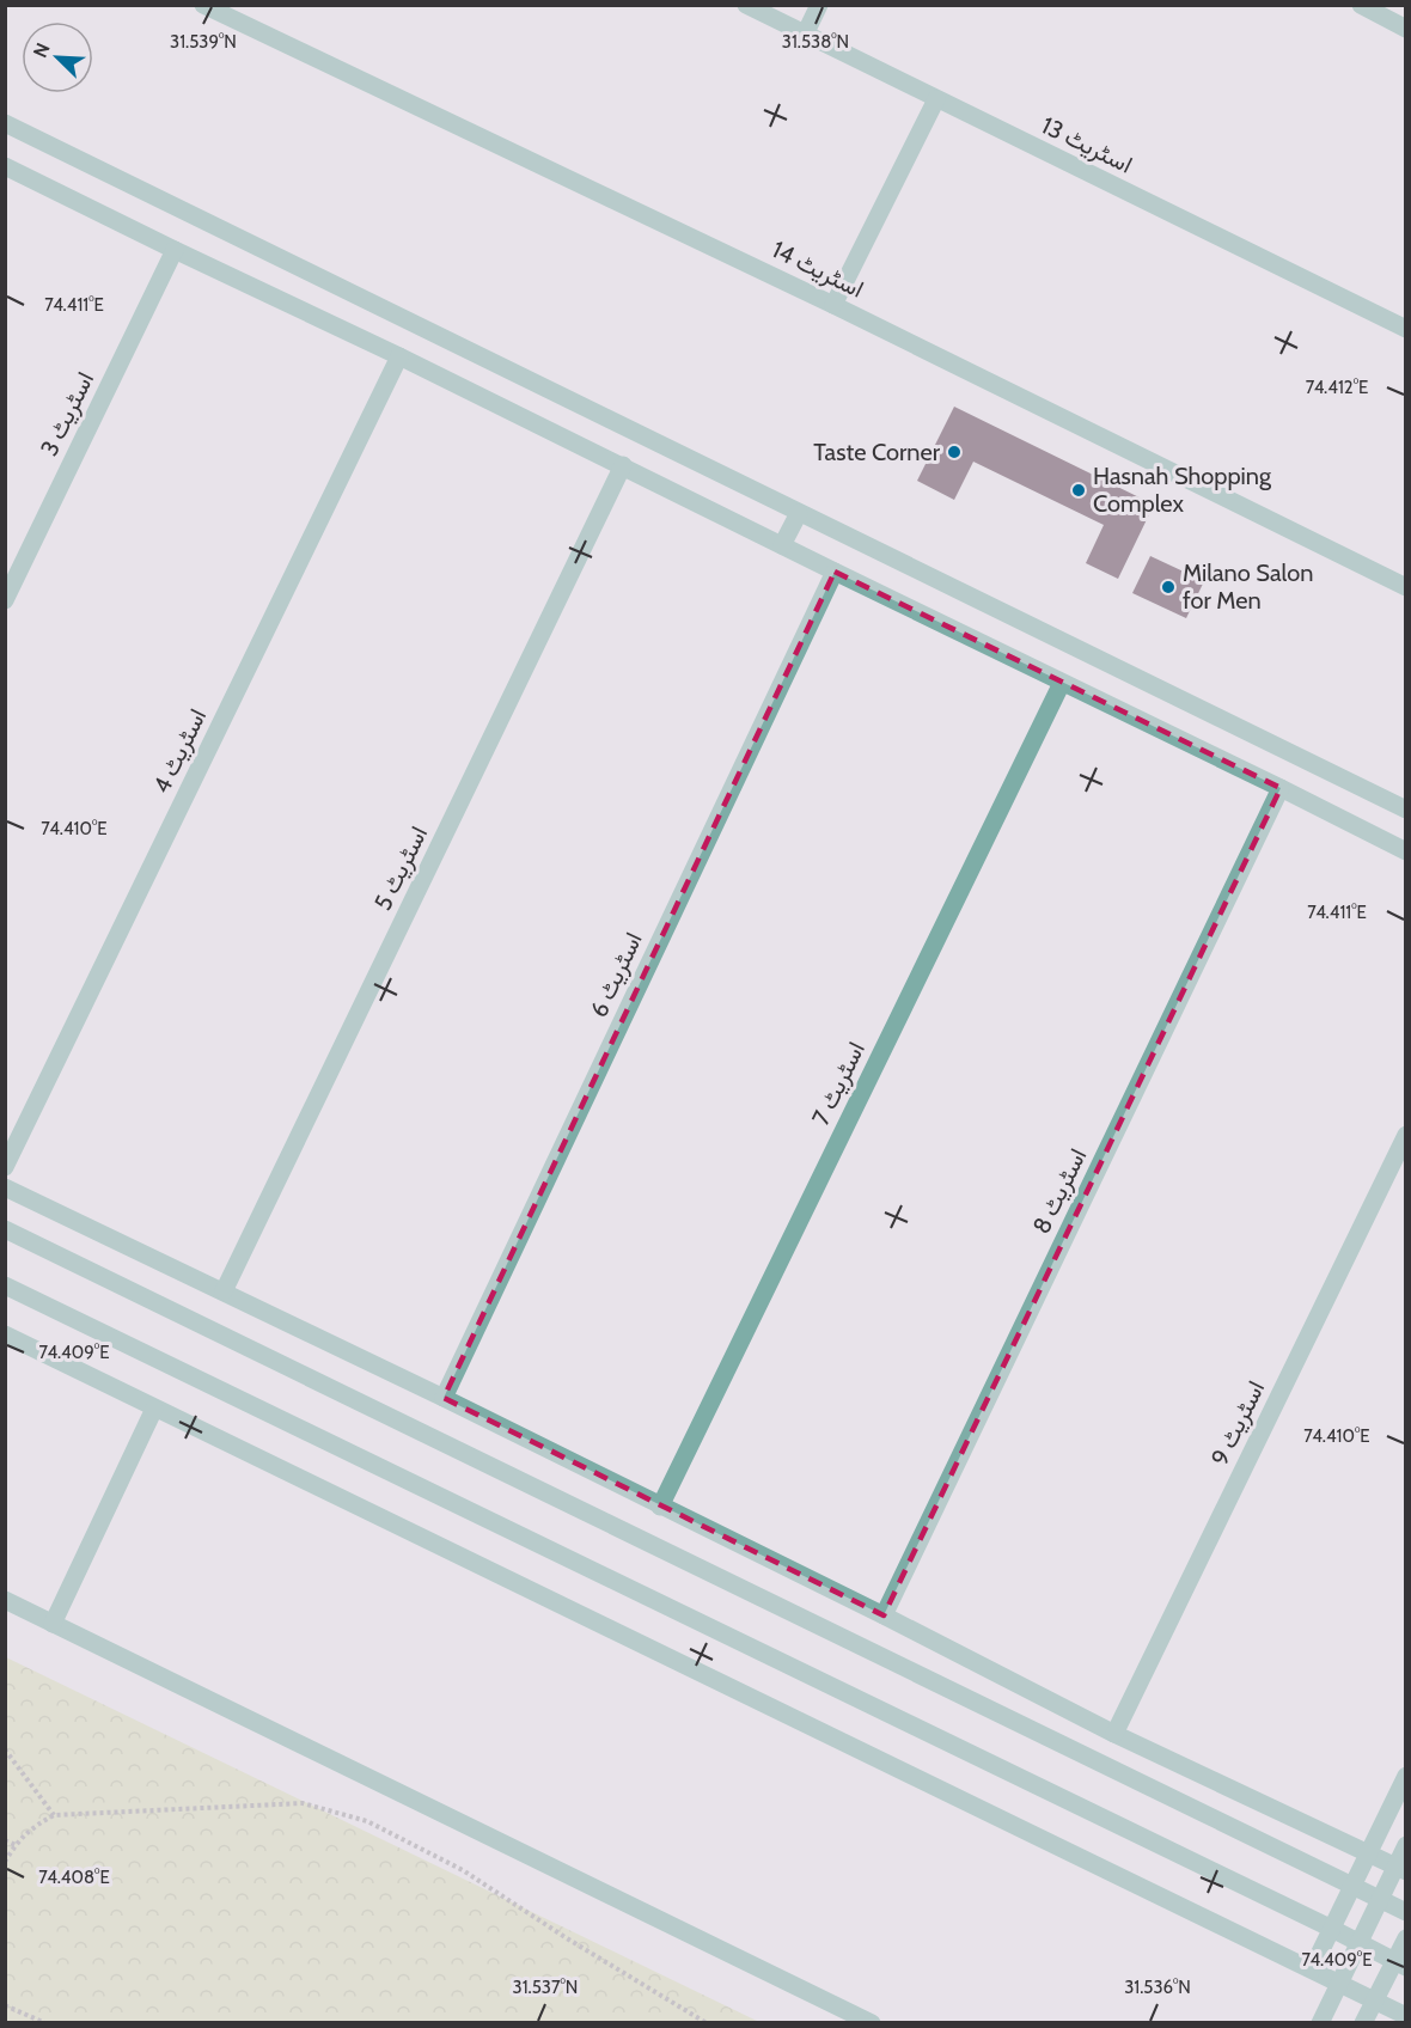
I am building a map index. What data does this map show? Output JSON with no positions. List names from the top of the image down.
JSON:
{
  "streets": {
    "street": [
      "اسٹریٹ 13",
      "اسٹریٹ 14",
      "اسٹریٹ 3",
      "اسٹریٹ 4",
      "اسٹریٹ 5",
      "اسٹریٹ 6",
      "اسٹریٹ 7",
      "اسٹریٹ 8",
      "اسٹریٹ 9"
    ]
  },
  "places": ["Taste Corner", "Hasnah Shopping Complex", "Milano Salon for Men"],
  "north": "top left",
  "coordinates": [
    "31.539°N",
    "31.538°N",
    "74.411°E",
    "74.412°E",
    "74.410°E",
    "74.409°E",
    "74.408°E",
    "31.537°N",
    "31.536°N"
  ]
}
